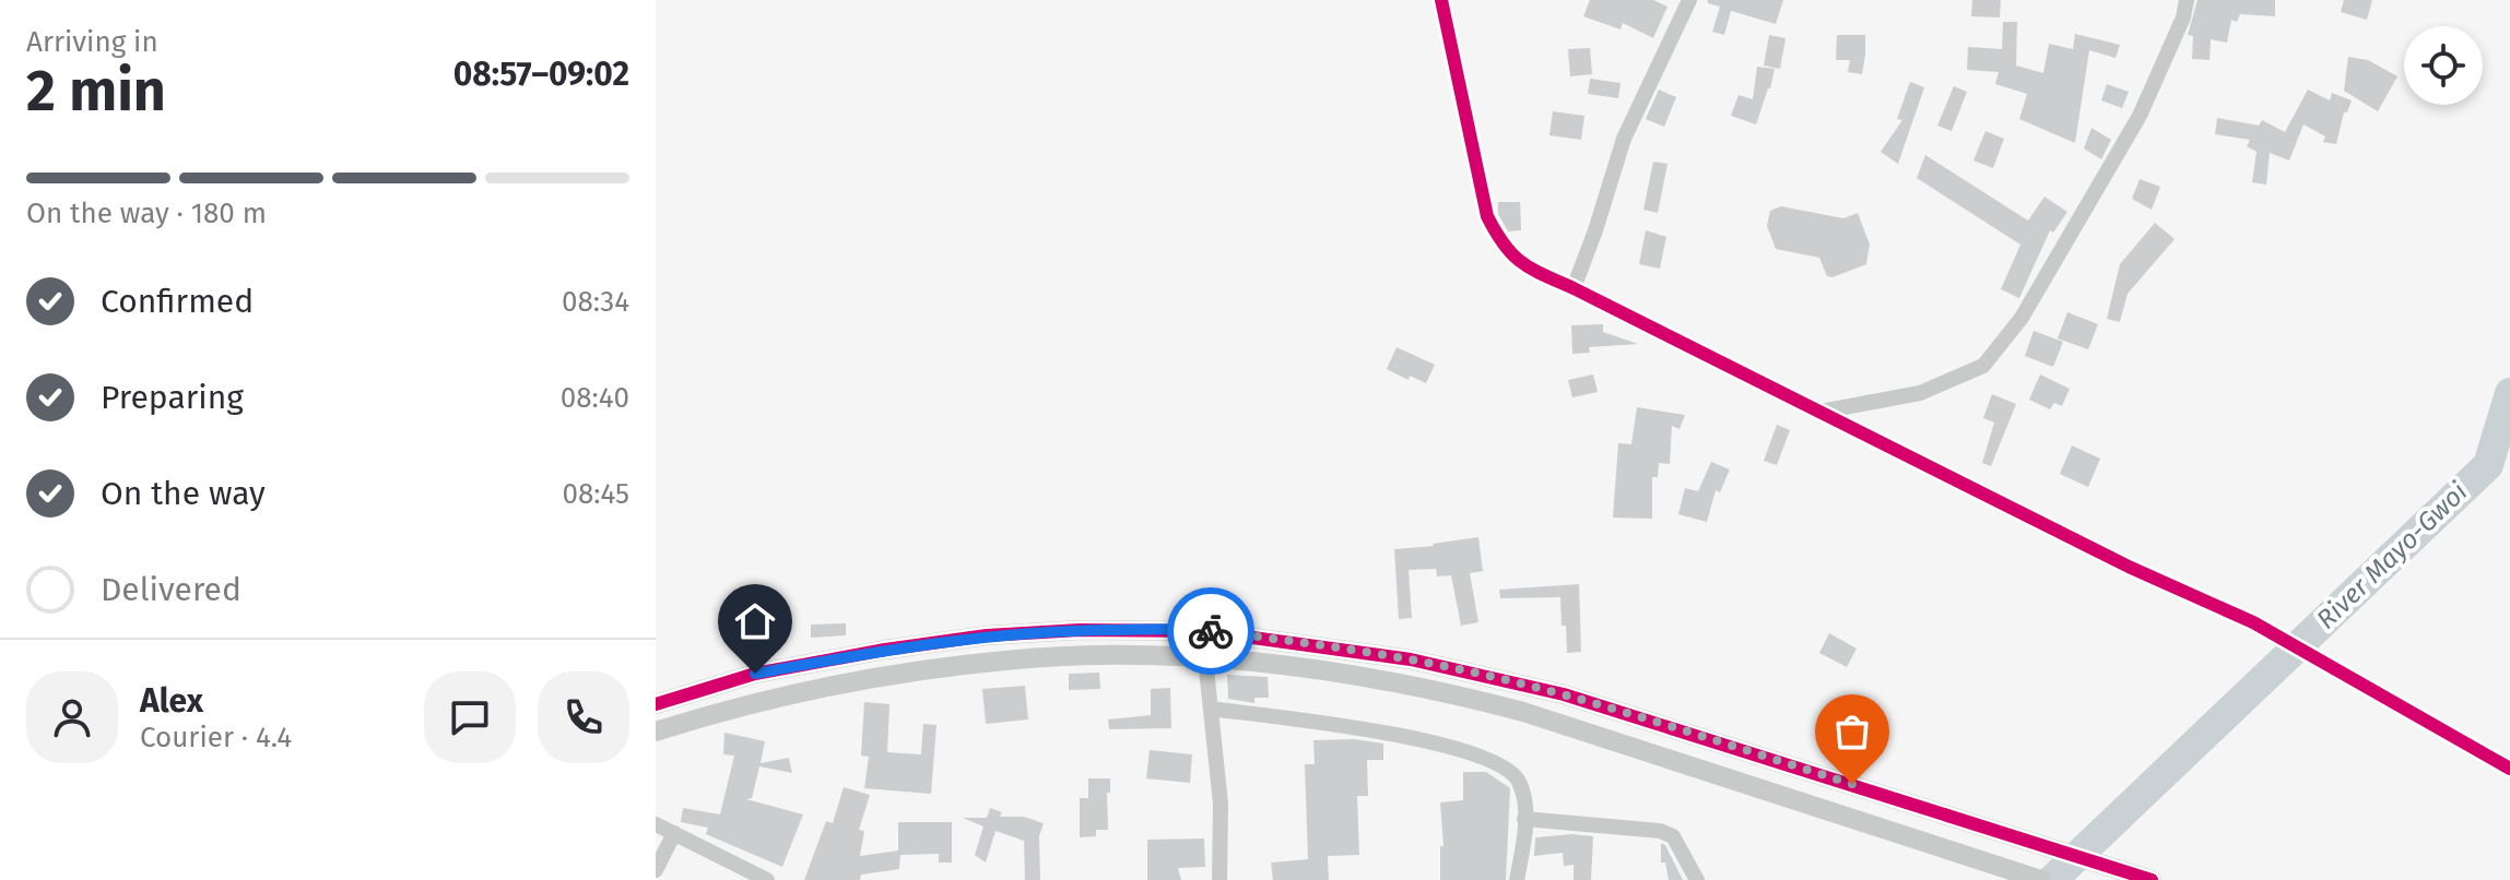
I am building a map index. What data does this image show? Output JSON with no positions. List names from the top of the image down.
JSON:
{
  "water": ["River Mayo-Gwoi"],
  "page": {
    "heading": ["2 min", "Arriving in", "08:57–09:02"],
    "panel": ["Alex", "Courier · 4.4"],
    "bar": "On the way · 180 m",
    "list": [
      ["Confirmed", "08:34"],
      ["Preparing", "08:40"],
      ["On the way", "08:45"],
      "Delivered"
    ]
  }
}
